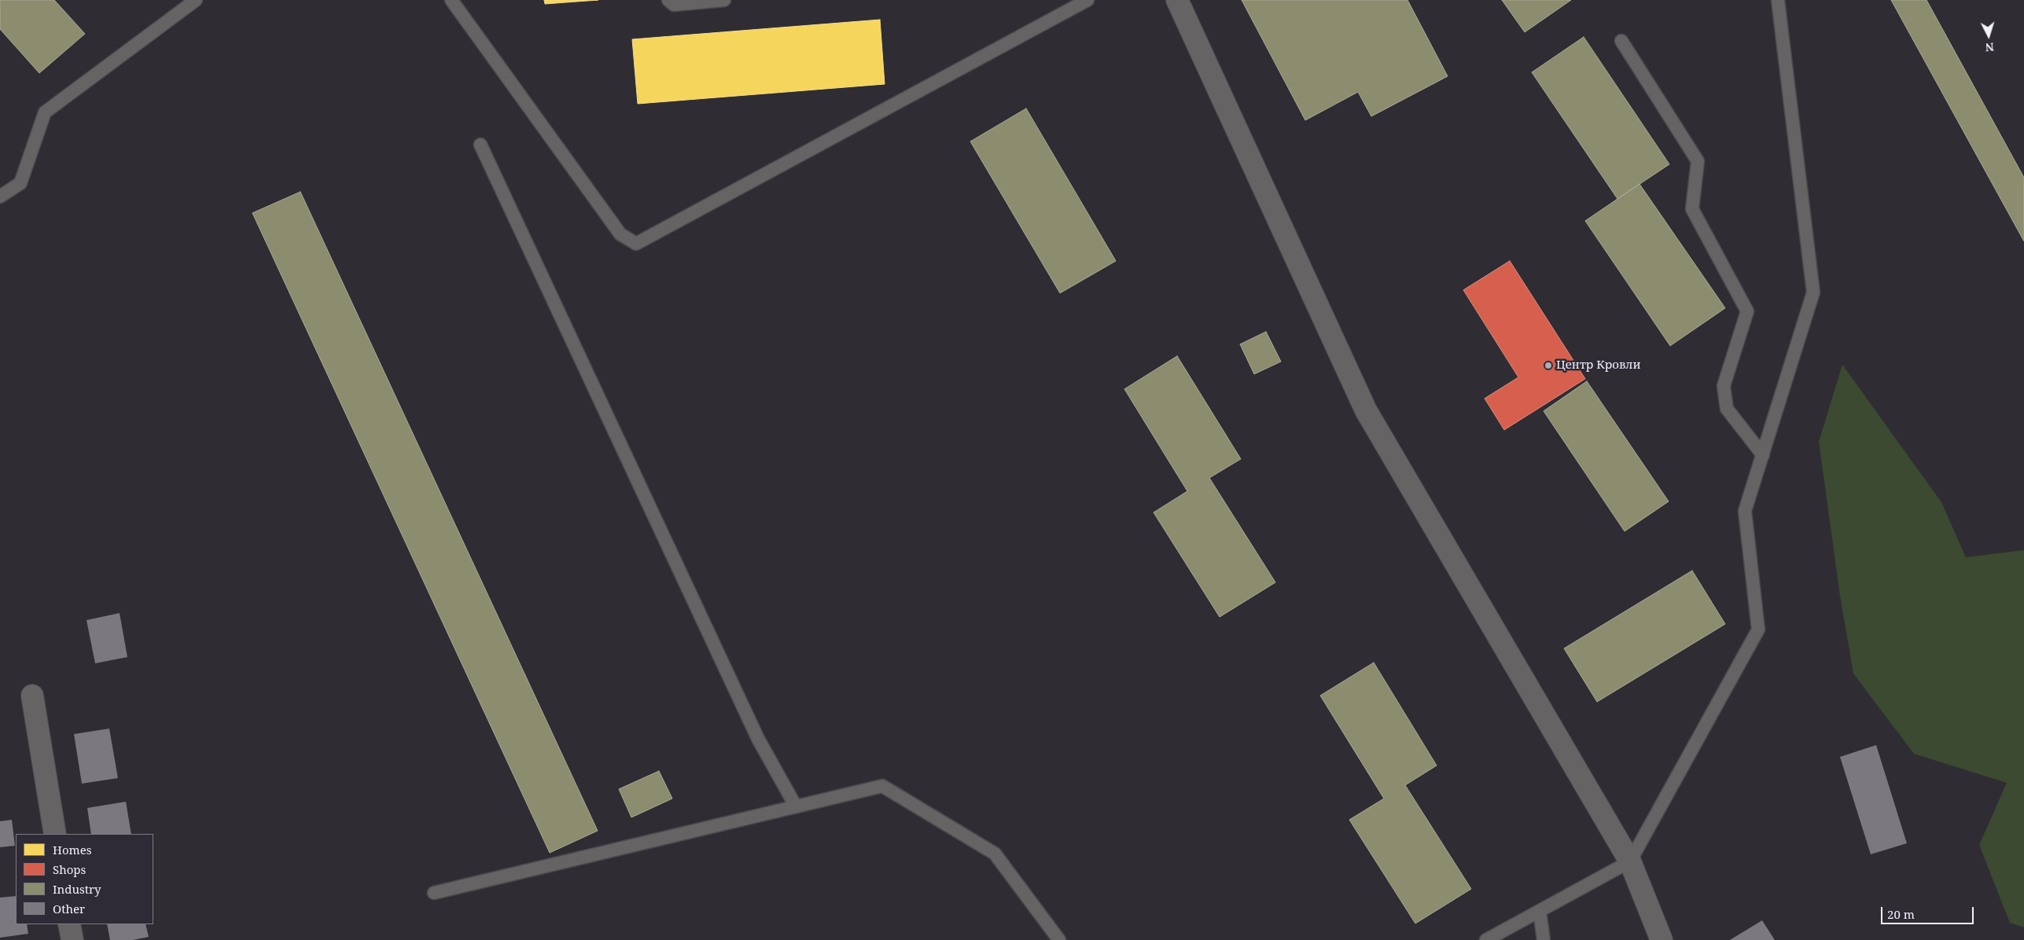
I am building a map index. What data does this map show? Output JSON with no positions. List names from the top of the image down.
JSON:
{
  "places": ["Центр Кровли"],
  "legend": [
    "Homes",
    "Shops",
    "Industry",
    "Other"
  ],
  "scale_bar": "20 m",
  "north": "bottom"
}
